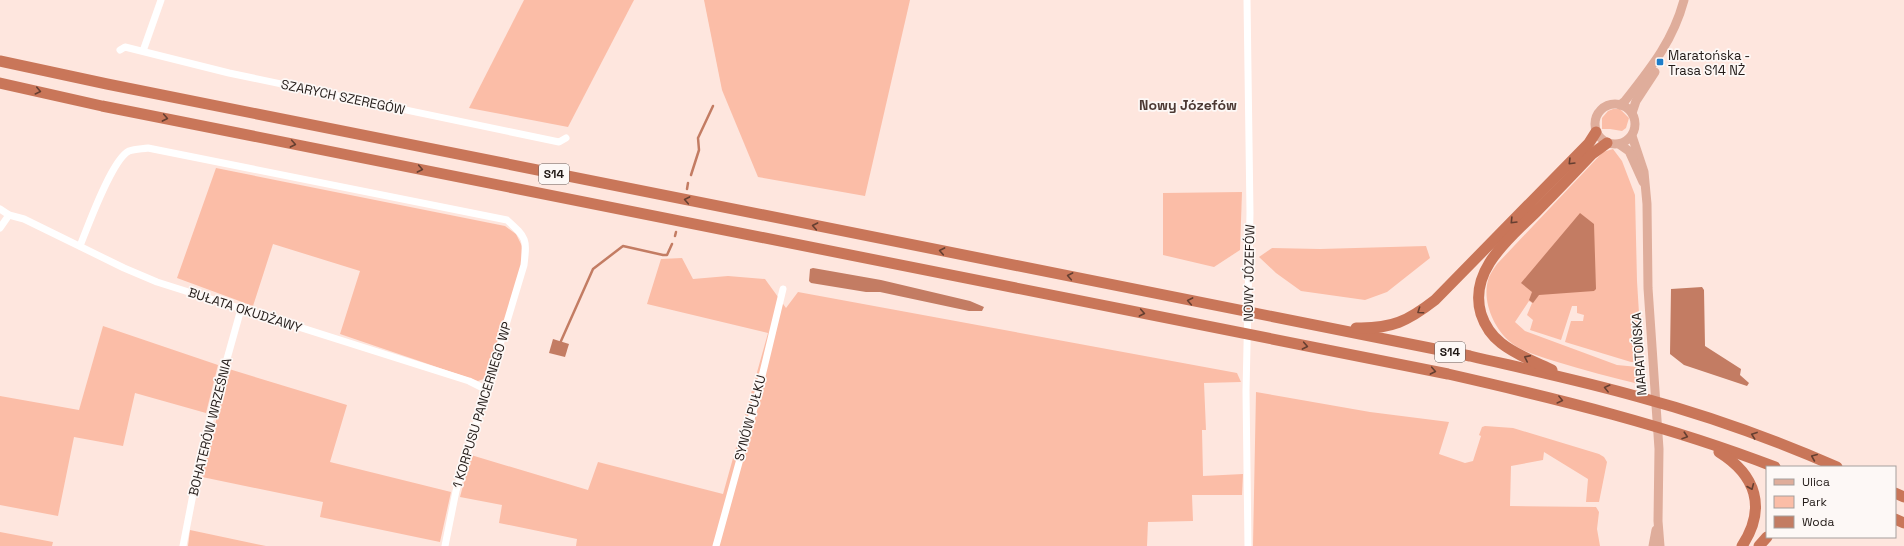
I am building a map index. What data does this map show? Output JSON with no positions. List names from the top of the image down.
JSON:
{
  "streets": {
    "highway": ["S14"],
    "main road": ["MARATOŃSKA"],
    "street": [
      "SZARYCH SZEREGÓW",
      "NOWY JÓZEFÓW",
      "BUŁATA OKUDŻAWY",
      "1 KORPUSU PANCERNEGO WP",
      "SYNÓW PUŁKU",
      "BOHATERÓW WRZEŚNIA"
    ]
  },
  "crossings": [
    ["BUŁATA OKUDŻAWY", "1 KORPUSU PANCERNEGO WP"],
    ["BUŁATA OKUDŻAWY", "BOHATERÓW WRZEŚNIA"]
  ],
  "districts": ["Nowy Józefów"],
  "places": {
    "transit": ["Maratońska - Trasa S14 NŻ"]
  },
  "legend": ["Ulica", "Park", "Woda"]
}
